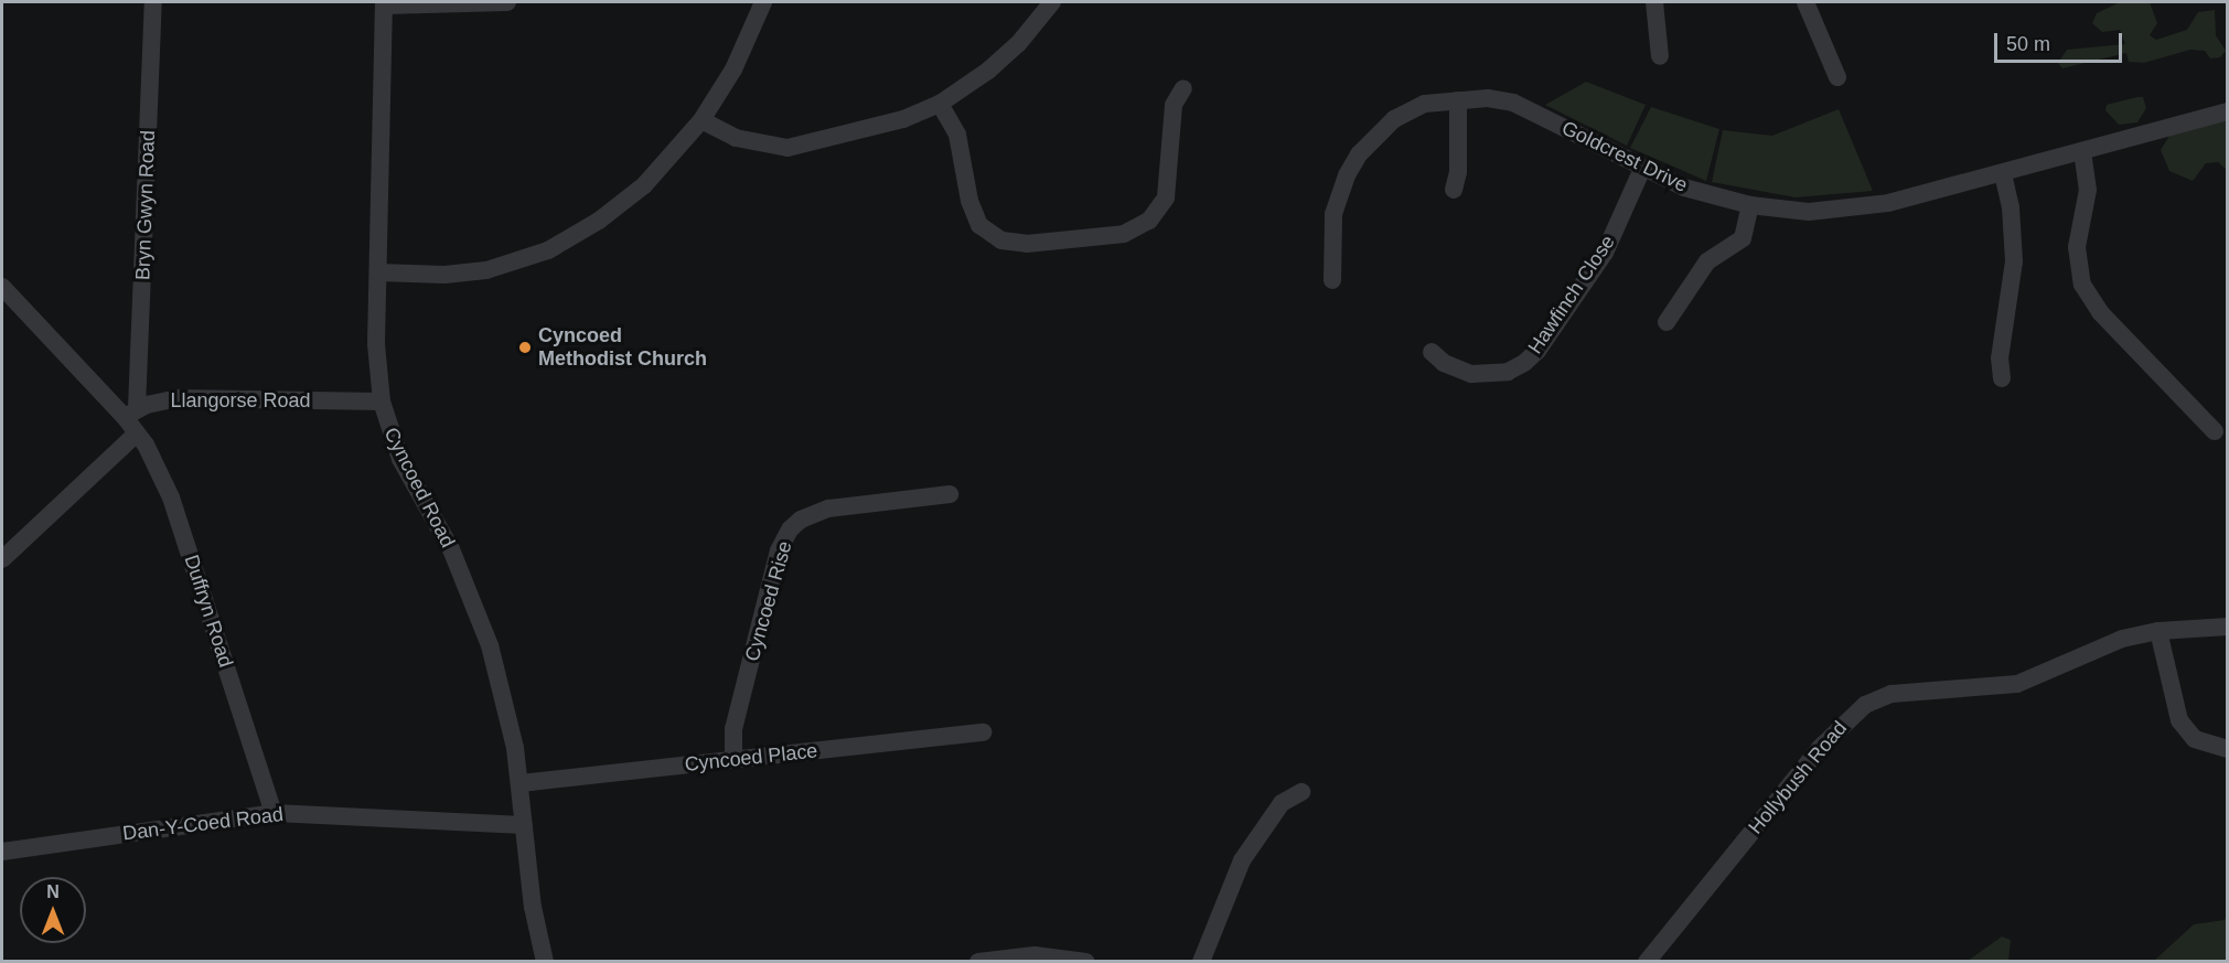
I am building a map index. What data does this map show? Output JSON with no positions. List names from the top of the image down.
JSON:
{
  "streets": {
    "street": [
      "Goldcrest Drive",
      "Bryn Gwyn Road",
      "Hawfinch Close",
      "Llangorse Road",
      "Cyncoed Road",
      "Cyncoed Rise",
      "Duffryn Road",
      "Cyncoed Place",
      "Hollybush Road",
      "Dan-Y-Coed Road"
    ]
  },
  "crossings": [
    ["Goldcrest Drive", "Hawfinch Close"],
    ["Bryn Gwyn Road", "Llangorse Road"],
    ["Bryn Gwyn Road", "Duffryn Road"],
    ["Llangorse Road", "Cyncoed Road"],
    ["Llangorse Road", "Duffryn Road"],
    ["Cyncoed Road", "Cyncoed Place"],
    ["Cyncoed Road", "Dan-Y-Coed Road"],
    ["Cyncoed Rise", "Cyncoed Place"],
    ["Duffryn Road", "Dan-Y-Coed Road"]
  ],
  "places": ["Cyncoed Methodist Church"],
  "scale_bar": "50 m",
  "north": "top"
}
